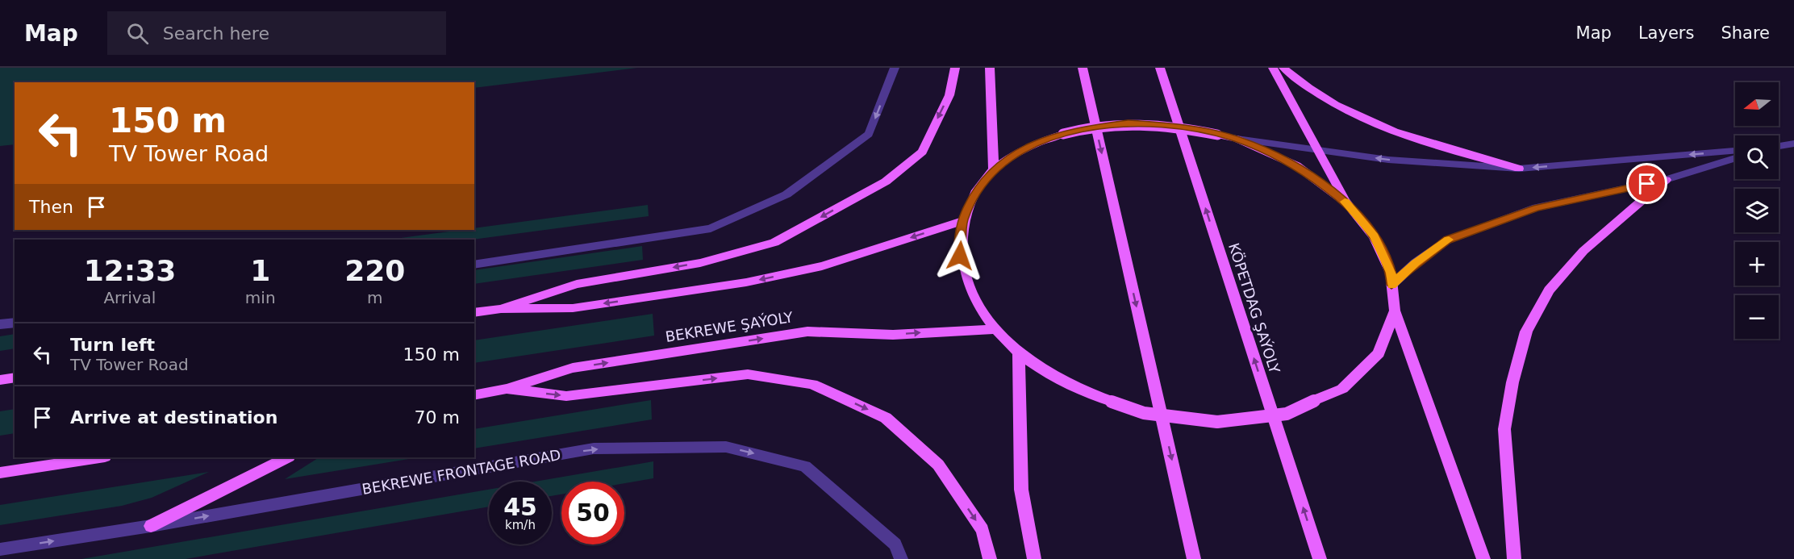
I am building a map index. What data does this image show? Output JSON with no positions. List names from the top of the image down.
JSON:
{
  "streets": {
    "main road": ["KÖPETDAG ŞAÝOLY", "BEKREWE ŞAÝOLY"],
    "street": ["BEKREWE FRONTAGE ROAD"]
  },
  "one_way": ["BEKREWE FRONTAGE ROAD"],
  "north": "left",
  "page": {
    "header": "Map",
    "search": "Search here",
    "nav": ["Map", "Layers", "Share"],
    "map_buttons": ["+", "−"],
    "turn": ["150 m", "TV Tower Road"],
    "then": "Then",
    "eta": [
      "12:33",
      "Arrival",
      "1",
      "min",
      "220",
      "m"
    ],
    "list": [
      {
        "name": "Turn left",
        "note": "TV Tower Road",
        "value": "150 m"
      },
      {
        "name": "Arrive at destination",
        "value": "70 m"
      }
    ],
    "speed": "45 km/h",
    "limit": "50"
  }
}
